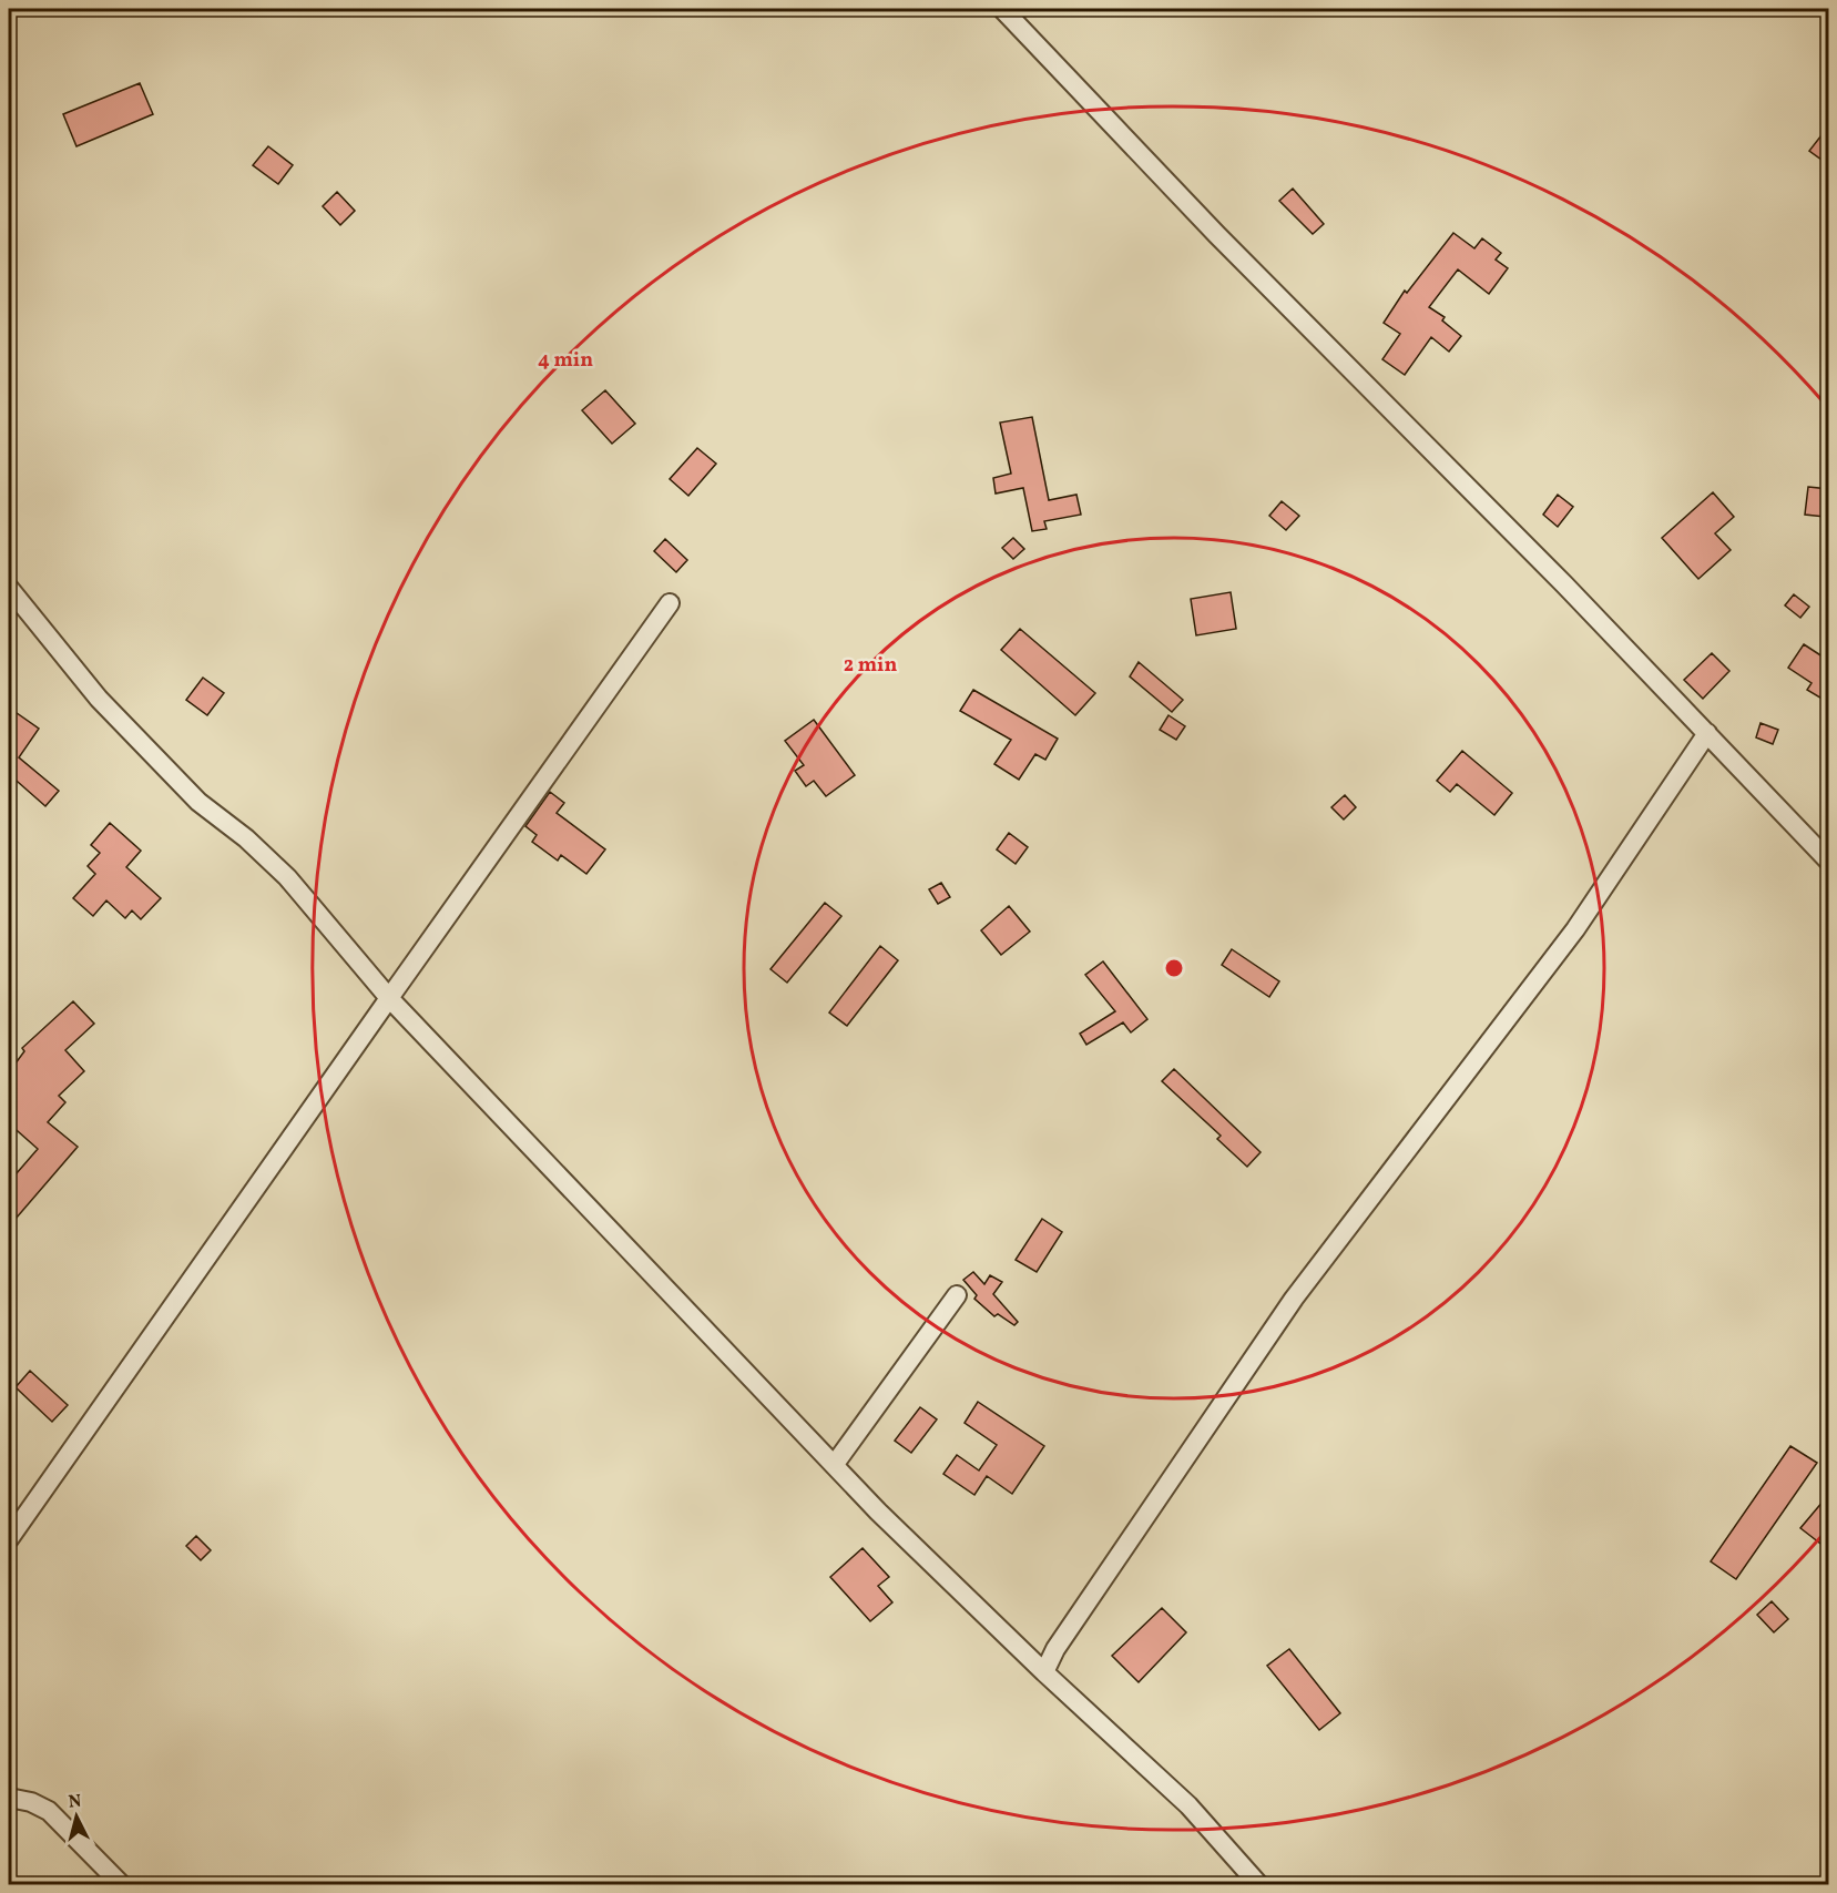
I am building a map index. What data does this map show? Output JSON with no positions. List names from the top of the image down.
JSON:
{
  "north": "top",
  "rings": ["4 min", "2 min"]
}
